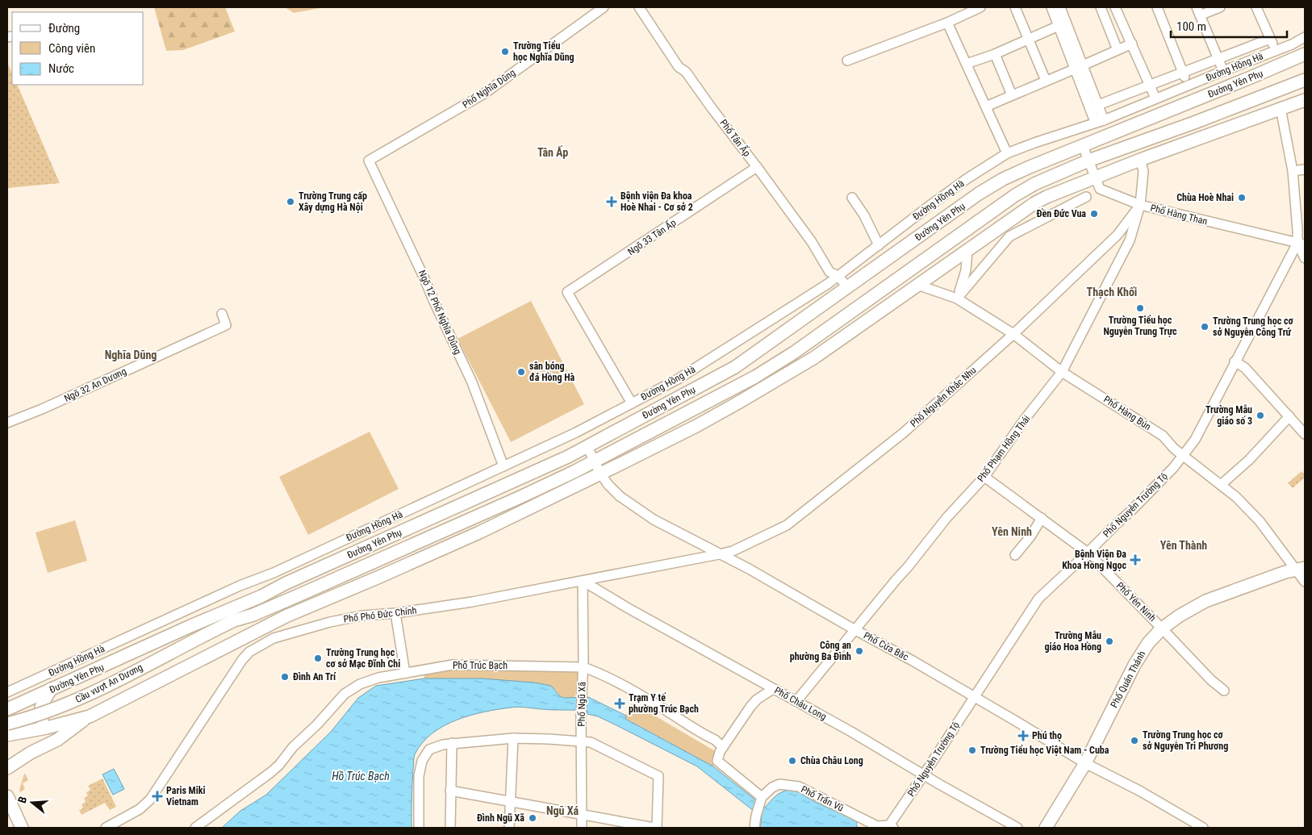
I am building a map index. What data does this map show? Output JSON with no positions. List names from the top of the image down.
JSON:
{
  "streets": {
    "main road": ["Đường Yên Phụ", "Phố Quán Thánh", "Cầu vượt An Dương"],
    "street": [
      "Đường Hồng Hà",
      "Phố Nghĩa Dũng",
      "Phố Tân Ấp",
      "Phố Hàng Than",
      "Ngõ 33 Tân Ấp",
      "Ngõ 12 Phố Nghĩa Dũng",
      "Ngõ 32 An Dương",
      "Phố Nguyễn Khắc Nhu",
      "Phố Hàng Bún",
      "Phố Phạm Hồng Thái",
      "Phố Nguyễn Trường Tộ",
      "Phố Yên Ninh",
      "Phố Phó Đức Chính",
      "Phố Cửa Bắc",
      "Phố Trúc Bạch",
      "Phố Châu Long",
      "Phố Ngũ Xã",
      "Phố Trấn Vũ"
    ]
  },
  "crossings": [
    ["Đường Hồng Hà", "Phố Tân Ấp"],
    ["Đường Hồng Hà", "Ngõ 33 Tân Ấp"],
    ["Đường Hồng Hà", "Ngõ 12 Phố Nghĩa Dũng"],
    ["Đường Yên Phụ", "Phố Tân Ấp"],
    ["Đường Yên Phụ", "Phố Hàng Than"],
    ["Đường Yên Phụ", "Phố Cửa Bắc"],
    ["Đường Yên Phụ", "Cầu vượt An Dương"],
    ["Phố Nghĩa Dũng", "Ngõ 12 Phố Nghĩa Dũng"],
    ["Phố Tân Ấp", "Ngõ 33 Tân Ấp"],
    ["Phố Hàng Than", "Phố Nguyễn Khắc Nhu"],
    ["Phố Hàng Than", "Phố Phạm Hồng Thái"],
    ["Phố Hàng Than", "Phố Nguyễn Trường Tộ"],
    ["Phố Nguyễn Khắc Nhu", "Phố Hàng Bún"],
    ["Phố Nguyễn Khắc Nhu", "Phố Phạm Hồng Thái"],
    ["Phố Nguyễn Khắc Nhu", "Phố Phó Đức Chính"],
    ["Phố Nguyễn Khắc Nhu", "Phố Cửa Bắc"],
    ["Phố Hàng Bún", "Phố Phạm Hồng Thái"],
    ["Phố Hàng Bún", "Phố Nguyễn Trường Tộ"],
    ["Phố Hàng Bún", "Phố Quán Thánh"],
    ["Phố Phạm Hồng Thái", "Phố Yên Ninh"],
    ["Phố Phạm Hồng Thái", "Phố Cửa Bắc"],
    ["Phố Phạm Hồng Thái", "Phố Châu Long"],
    ["Phố Nguyễn Trường Tộ", "Phố Yên Ninh"],
    ["Phố Nguyễn Trường Tộ", "Phố Cửa Bắc"],
    ["Phố Nguyễn Trường Tộ", "Phố Châu Long"],
    ["Phố Nguyễn Trường Tộ", "Phố Trấn Vũ"],
    ["Phố Yên Ninh", "Phố Quán Thánh"],
    ["Phố Phó Đức Chính", "Phố Cửa Bắc"],
    ["Phố Phó Đức Chính", "Phố Châu Long"],
    ["Phố Phó Đức Chính", "Phố Ngũ Xã"],
    ["Phố Cửa Bắc", "Phố Quán Thánh"],
    ["Phố Trúc Bạch", "Phố Ngũ Xã"],
    ["Phố Châu Long", "Phố Ngũ Xã"]
  ],
  "districts": [
    "Tân Ấp",
    "Thạch Khối",
    "Nghĩa Dũng",
    "Yên Ninh",
    "Yên Thành",
    "Ngũ Xá"
  ],
  "water": ["Hồ Trúc Bạch"],
  "places": {
    "other": [
      "Trường Tiểu học Nghĩa Dũng",
      "Chùa Hoè Nhai",
      "Trường Trung cấp Xây dựng Hà Nội",
      "Đền Đức Vua",
      "Trường Tiểu học Nguyễn Trung Trực",
      "Trường Trung học cơ sở Nguyễn Công Trứ",
      "sân bóng đá Hồng Hà",
      "Trường Mẫu giáo số 3",
      "Trường Mẫu giáo Hoa Hồng",
      "Công an phường Ba Đình",
      "Trường Trung học cơ sở Mạc Đĩnh Chi",
      "Đình An Trí",
      "Trường Trung học cơ sở Nguyễn Tri Phương",
      "Trường Tiểu học Việt Nam - Cuba",
      "Chùa Châu Long",
      "Đình Ngũ Xã"
    ],
    "health": [
      "Bệnh viện Đa khoa Hoè Nhai - Cơ sở 2",
      "Bệnh Viện Đa Khoa Hồng Ngọc",
      "Trạm Y tế phường Trúc Bạch",
      "Phú thọ",
      "Paris Miki Vietnam"
    ]
  },
  "legend": ["Đường", "Công viên", "Nước"],
  "scale_bar": "100 m",
  "north": "left"
}
